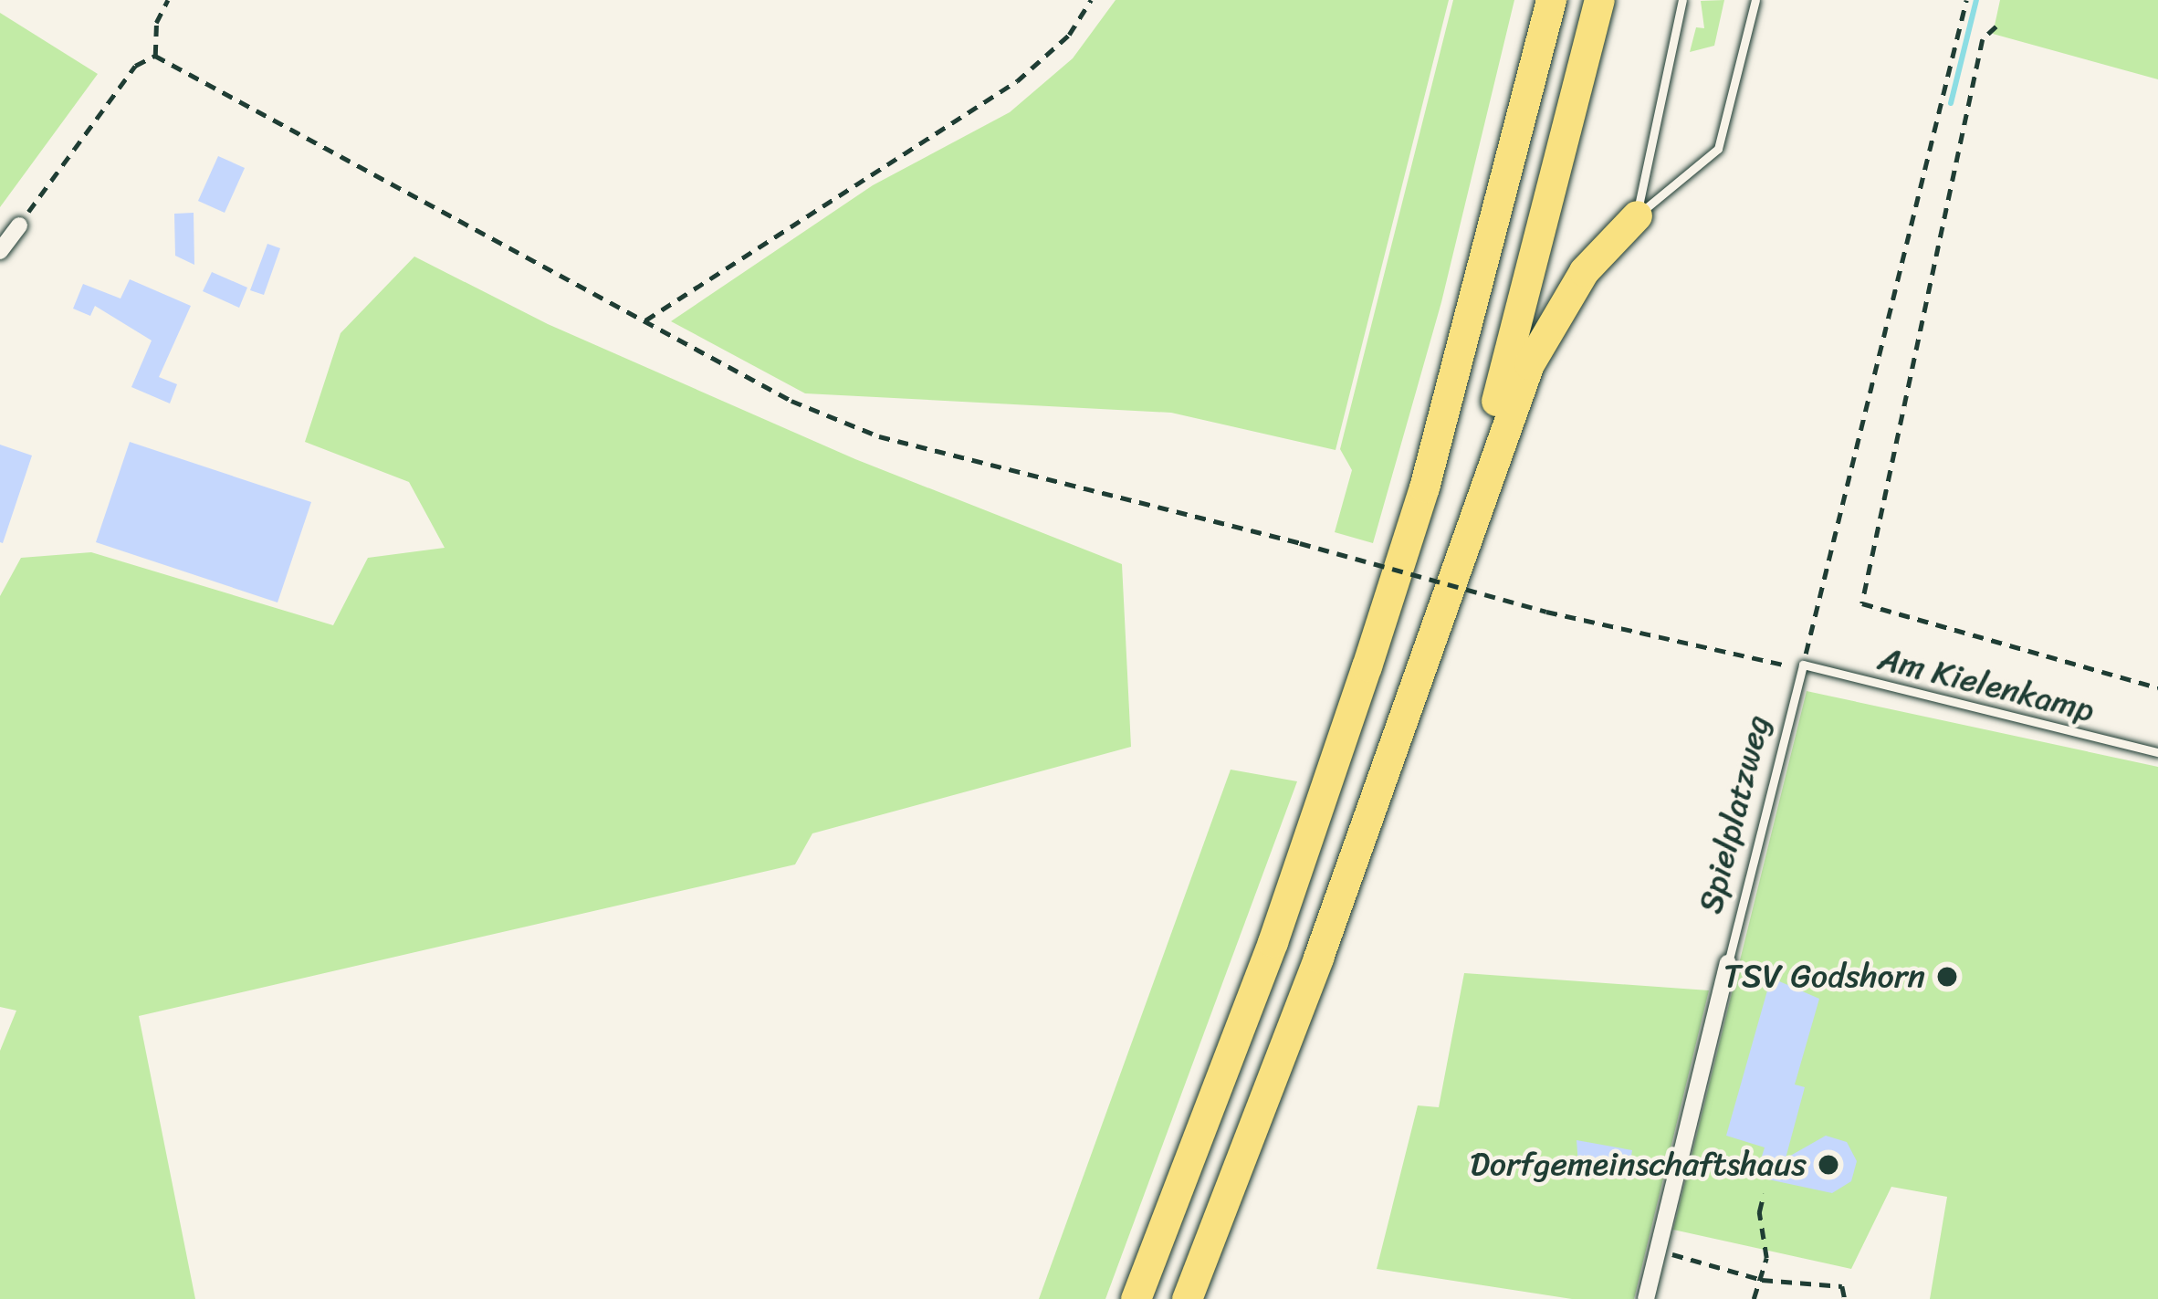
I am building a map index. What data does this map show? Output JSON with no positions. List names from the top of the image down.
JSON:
{
  "streets": {
    "street": ["Spielplatzweg"],
    "lane": ["Am Kielenkamp"]
  },
  "crossings": [
    ["Am Kielenkamp", "Spielplatzweg"]
  ],
  "places": ["TSV Godshorn", "Dorfgemeinschaftshaus"]
}
